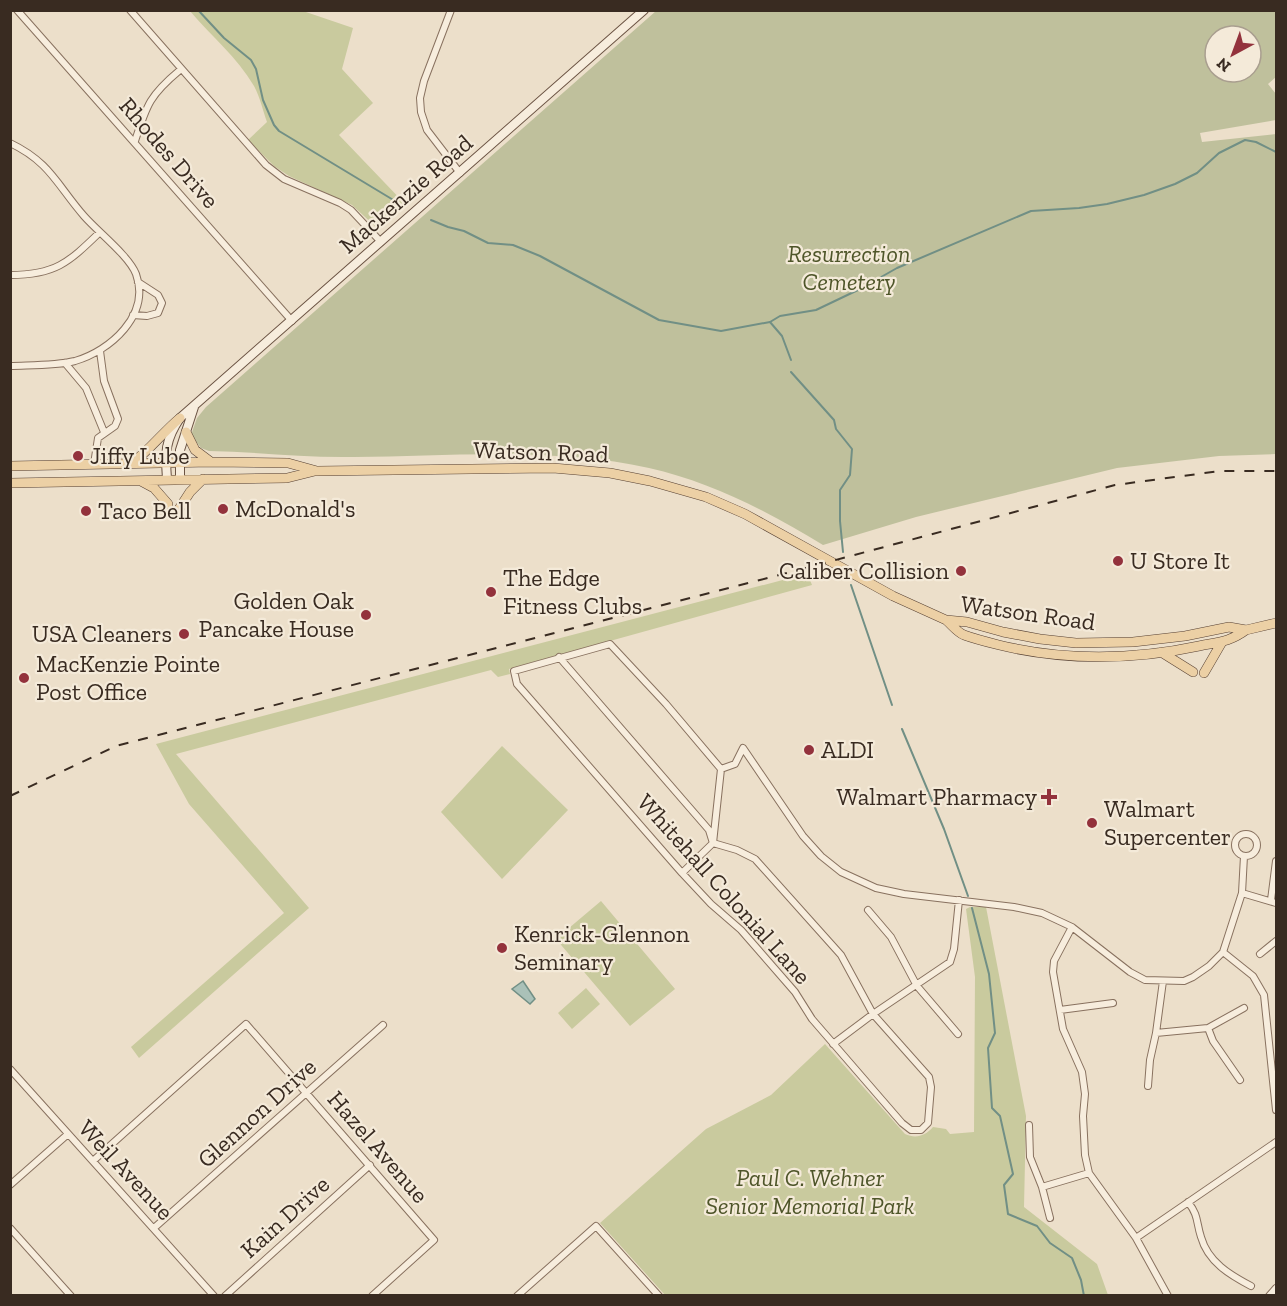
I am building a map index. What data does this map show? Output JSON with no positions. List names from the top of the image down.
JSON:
{
  "streets": {
    "main road": ["Mackenzie Road", "Watson Road"],
    "street": [
      "Rhodes Drive",
      "Whitehall Colonial Lane",
      "Glennon Drive",
      "Hazel Avenue",
      "Weil Avenue",
      "Kain Drive"
    ]
  },
  "crossings": [
    ["Rhodes Drive", "Mackenzie Road"],
    ["Mackenzie Road", "Watson Road"],
    ["Glennon Drive", "Hazel Avenue"],
    ["Glennon Drive", "Weil Avenue"],
    ["Hazel Avenue", "Weil Avenue"],
    ["Hazel Avenue", "Kain Drive"]
  ],
  "parks": ["Resurrection Cemetery", "Paul C. Wehner Senior Memorial Park"],
  "places": {
    "other": [
      "Jiffy Lube",
      "McDonald's",
      "Taco Bell",
      "U Store It",
      "Caliber Collision",
      "The Edge Fitness Clubs",
      "Golden Oak Pancake House",
      "USA Cleaners",
      "MacKenzie Pointe Post Office",
      "ALDI",
      "Walmart Supercenter",
      "Kenrick-Glennon Seminary"
    ],
    "health": ["Walmart Pharmacy"]
  },
  "north": "bottom left"
}
